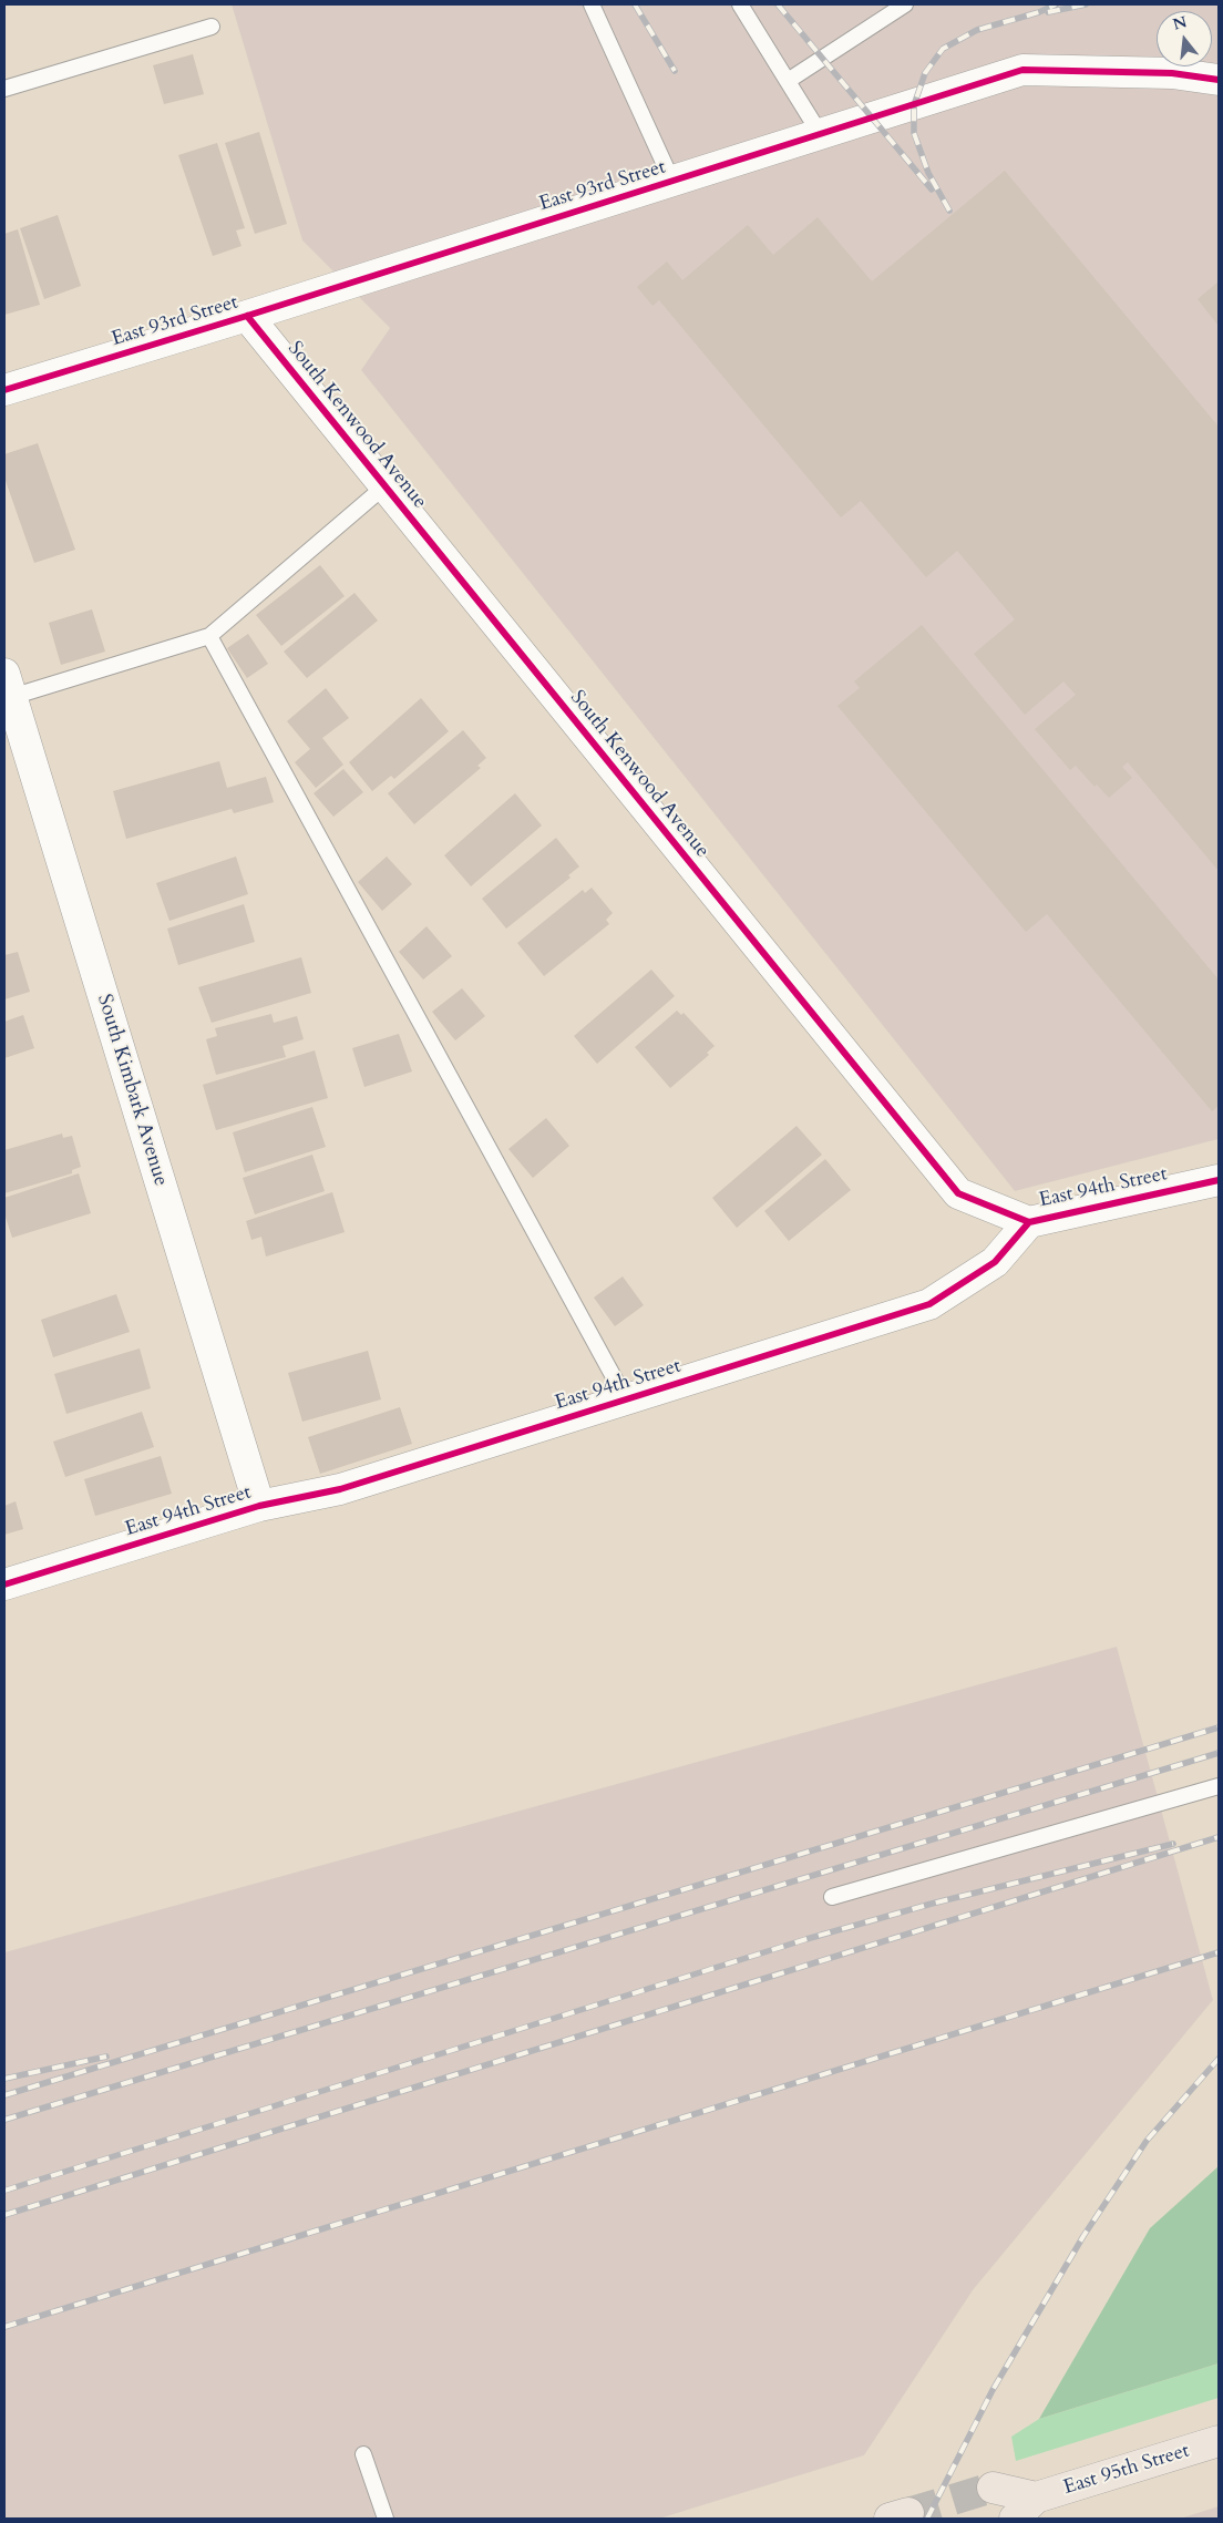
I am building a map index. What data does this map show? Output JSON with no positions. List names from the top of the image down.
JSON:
{
  "streets": {
    "main road": ["East 95th Street"],
    "street": [
      "East 93rd Street",
      "South Kenwood Avenue",
      "South Kimbark Avenue",
      "East 94th Street"
    ]
  },
  "crossings": [
    ["East 93rd Street", "South Kenwood Avenue"],
    ["South Kenwood Avenue", "East 94th Street"],
    ["South Kimbark Avenue", "East 94th Street"]
  ],
  "north": "top"
}
